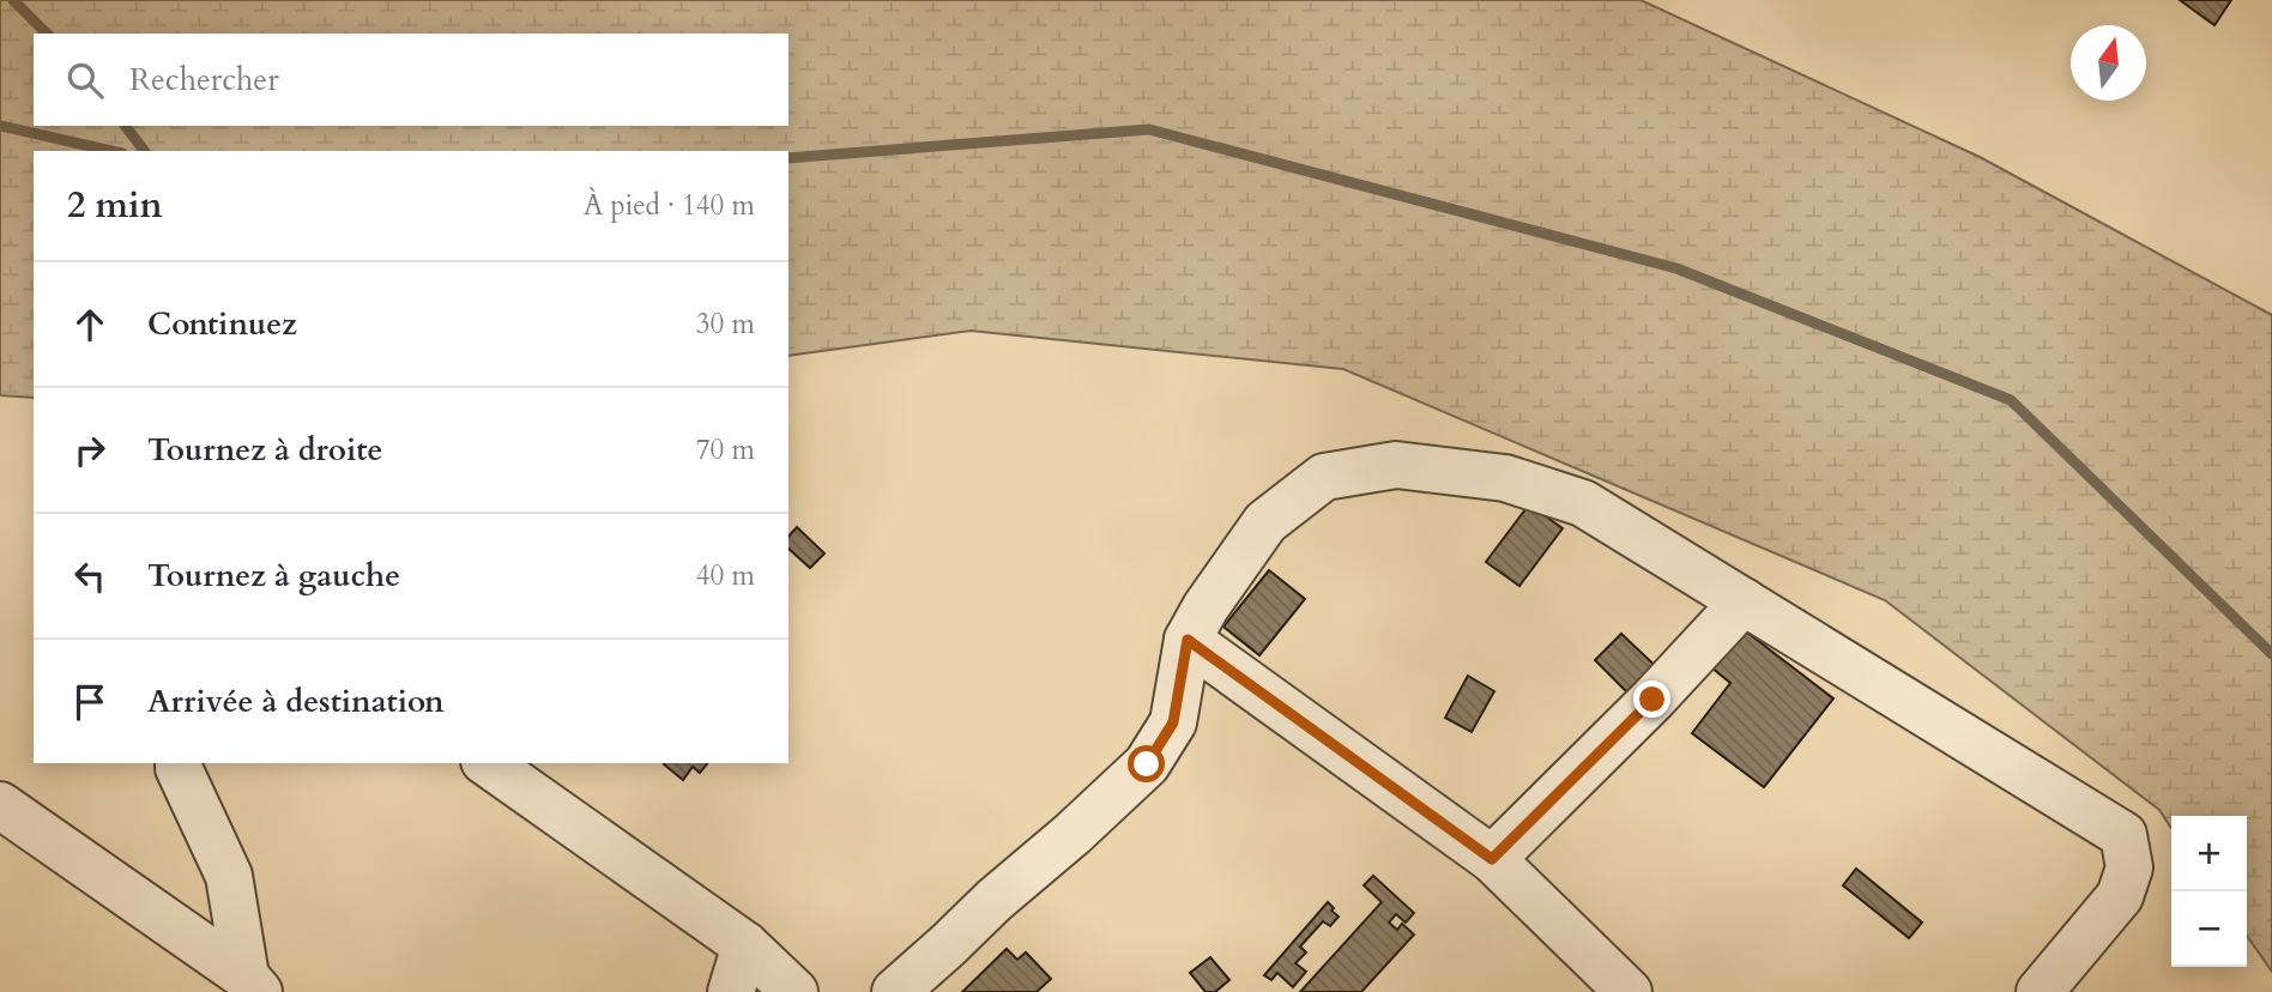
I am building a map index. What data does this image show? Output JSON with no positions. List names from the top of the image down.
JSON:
{
  "north": "top",
  "page": {
    "search": "Rechercher",
    "heading": ["2 min", "À pied · 140 m"],
    "list": [
      ["Continuez", "30 m"],
      ["Tournez à droite", "70 m"],
      ["Tournez à gauche", "40 m"],
      "Arrivée à destination"
    ],
    "map_buttons": ["+", "−"]
  }
}
